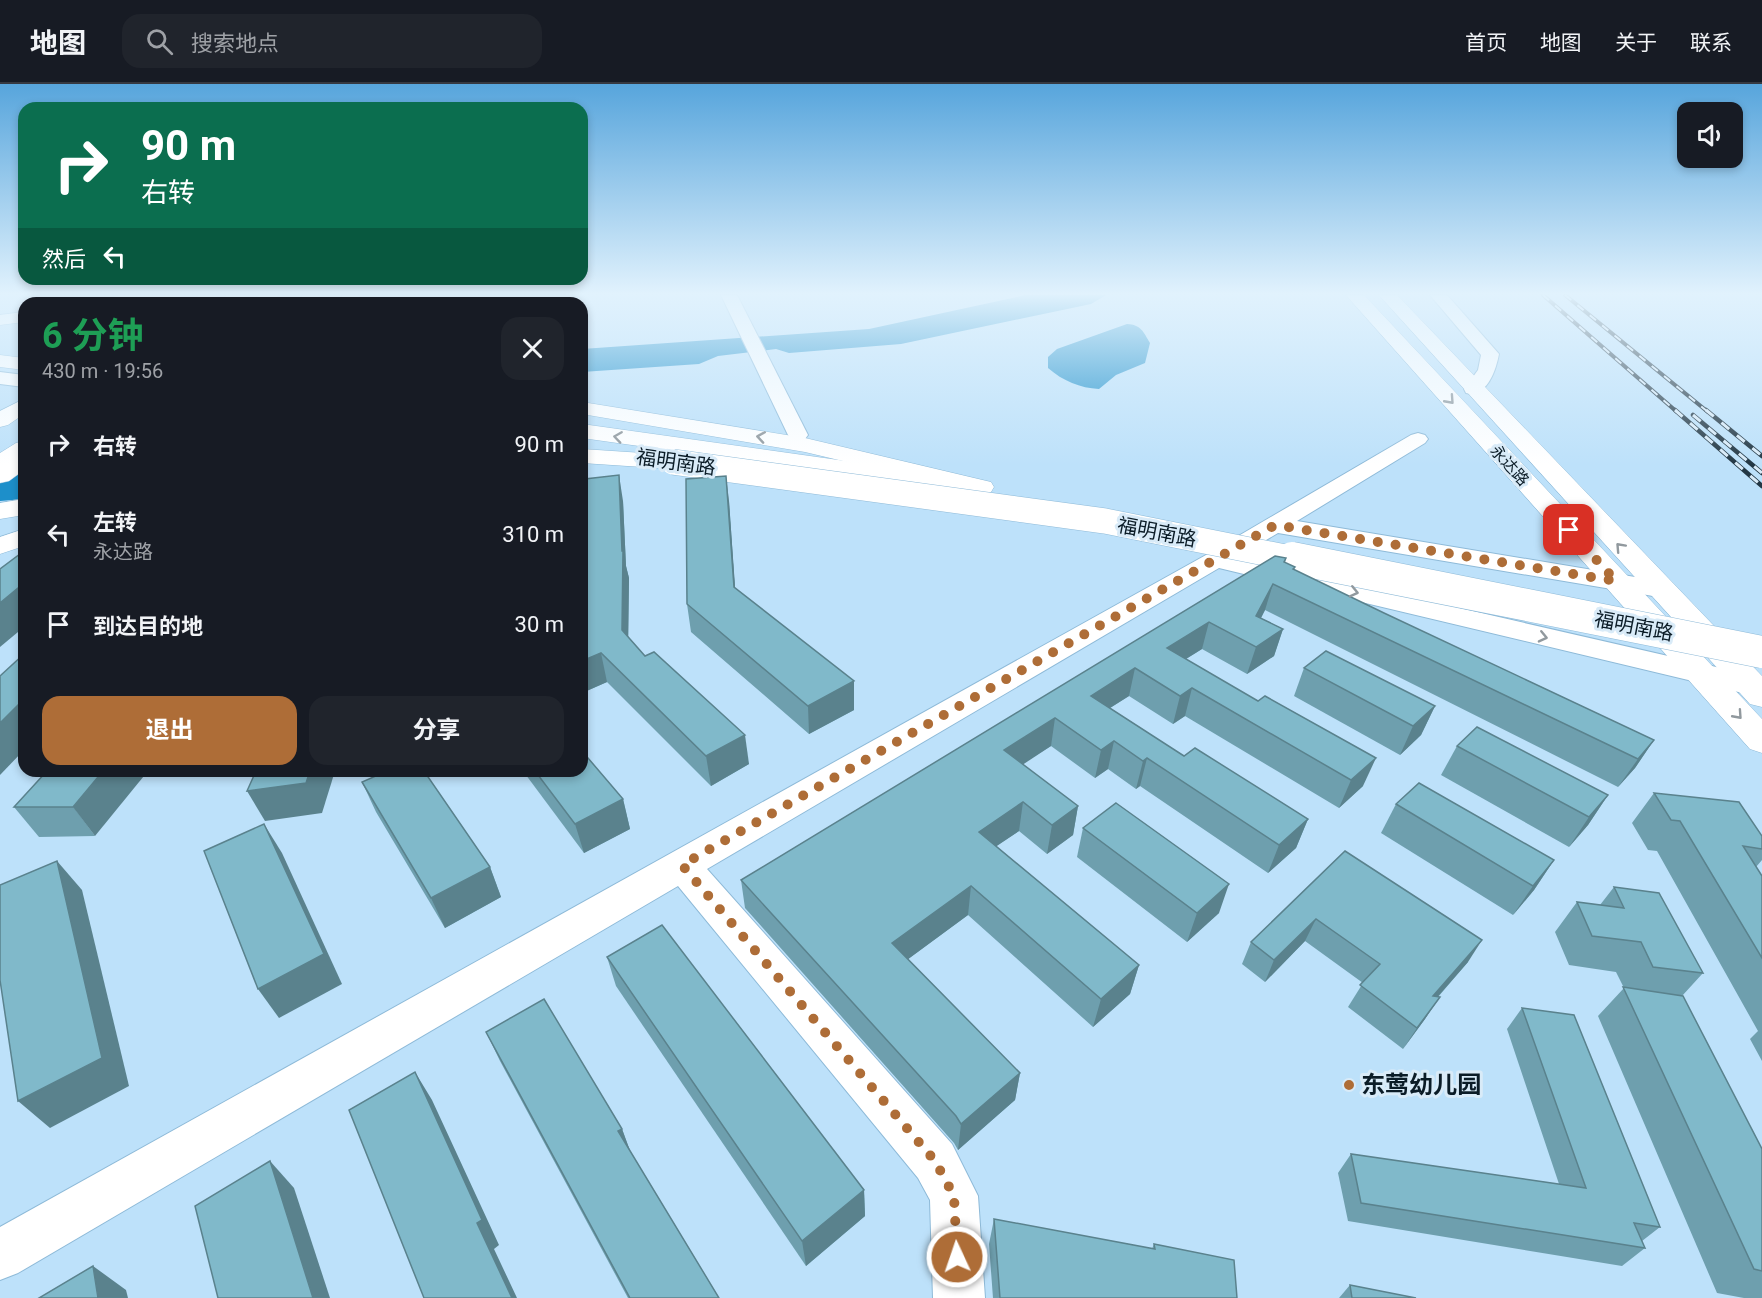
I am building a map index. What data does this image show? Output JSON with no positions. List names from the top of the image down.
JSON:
{
  "streets": {
    "main road": ["福明南路", "永达路"]
  },
  "places": ["东莺幼儿园"],
  "page": {
    "header": "地图",
    "search": "搜索地点",
    "nav": [
      "首页",
      "地图",
      "关于",
      "联系"
    ],
    "turn": ["90 m", "右转"],
    "then": "然后",
    "heading": ["6 分钟", "430 m · 19:56"],
    "list": [
      {
        "name": "右转",
        "value": "90 m"
      },
      {
        "name": "左转",
        "note": "永达路",
        "value": "310 m"
      },
      {
        "name": "到达目的地",
        "value": "30 m"
      }
    ],
    "buttons": ["退出", "分享"]
  }
}
